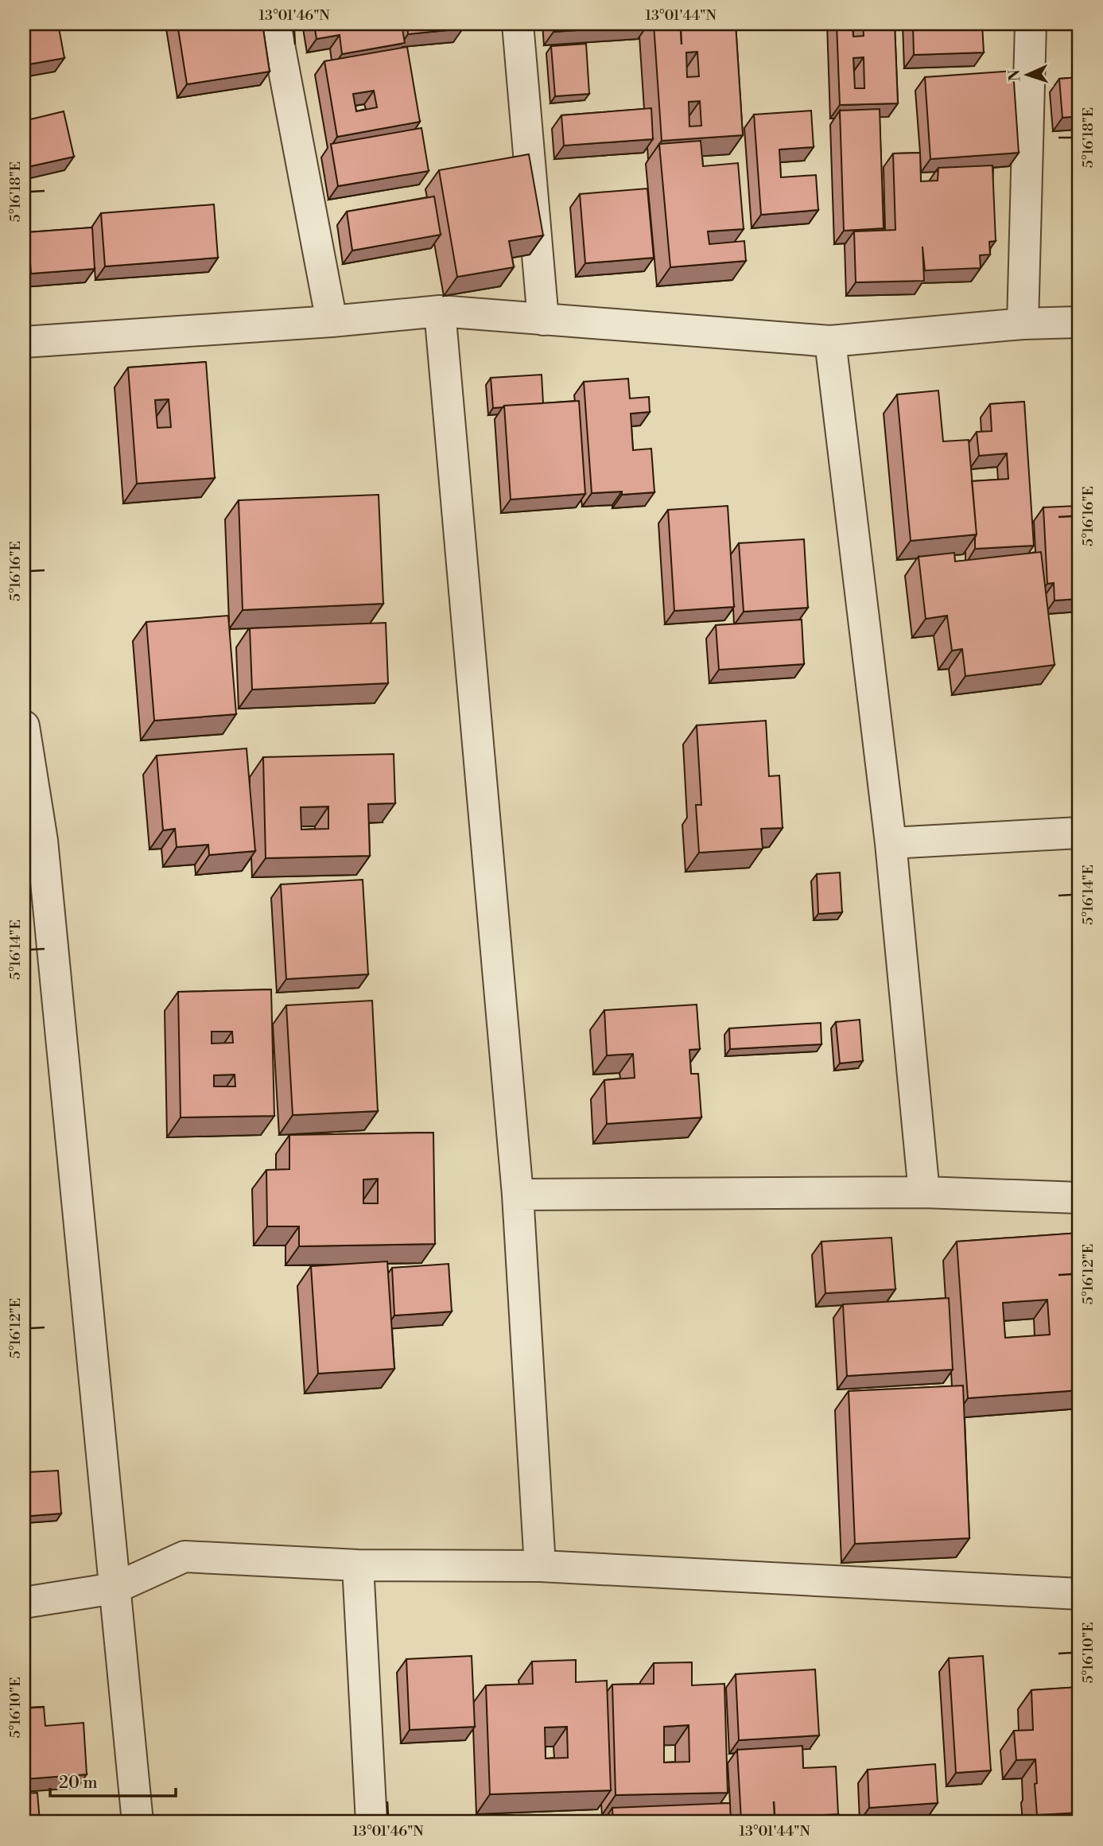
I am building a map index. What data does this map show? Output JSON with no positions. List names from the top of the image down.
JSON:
{
  "scale_bar": "20 m",
  "north": "left",
  "coordinates": [
    "13°01'46\"N",
    "13°01'44\"N",
    "5°16'18\"E",
    "5°16'16\"E",
    "5°16'14\"E",
    "5°16'12\"E",
    "5°16'10\"E"
  ]
}
